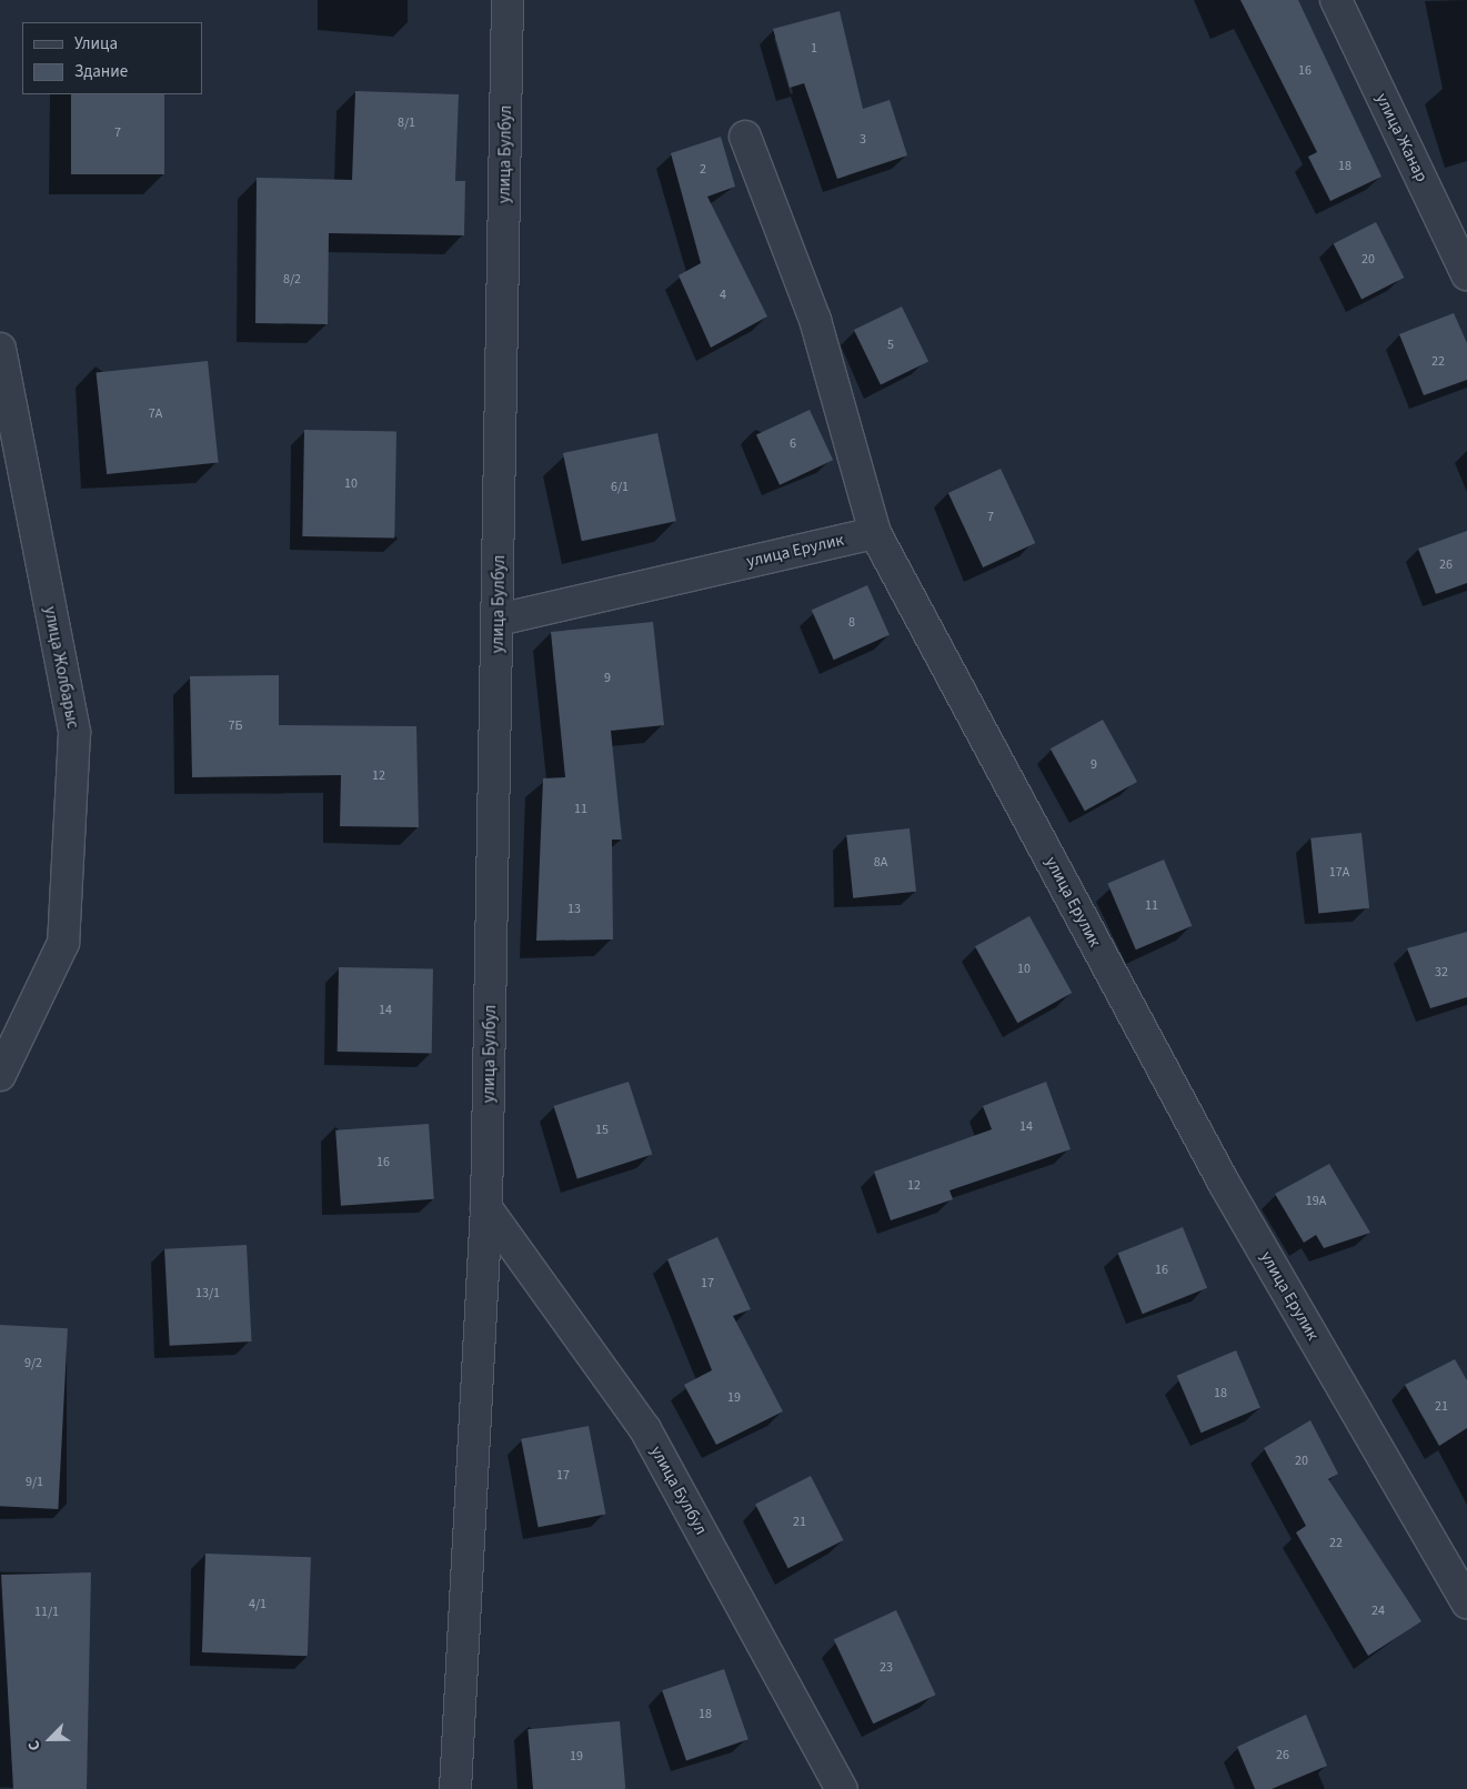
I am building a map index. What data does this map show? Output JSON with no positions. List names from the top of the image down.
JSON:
{
  "streets": {
    "street": [
      "улица Жанар",
      "улица Булбул",
      "улица Ерулик",
      "улица Жолбарыс"
    ]
  },
  "crossings": [
    ["улица Булбул", "улица Ерулик"]
  ],
  "house_numbers": [
    "1",
    "16",
    "8/1",
    "7",
    "3",
    "18",
    "2",
    "20",
    "8/2",
    "4",
    "5",
    "22",
    "7А",
    "6",
    "10",
    "6/1",
    "7",
    "26",
    "8",
    "9",
    "7Б",
    "9",
    "12",
    "11",
    "8А",
    "17А",
    "11",
    "13",
    "10",
    "32",
    "14",
    "14",
    "15",
    "16",
    "12",
    "19А",
    "16",
    "17",
    "13/1",
    "9/2",
    "18",
    "19",
    "21",
    "20",
    "17",
    "9/1",
    "21",
    "22",
    "4/1",
    "24",
    "11/1",
    "23",
    "18",
    "26",
    "19"
  ],
  "legend": ["Улица", "Здание"],
  "north": "bottom left"
}
